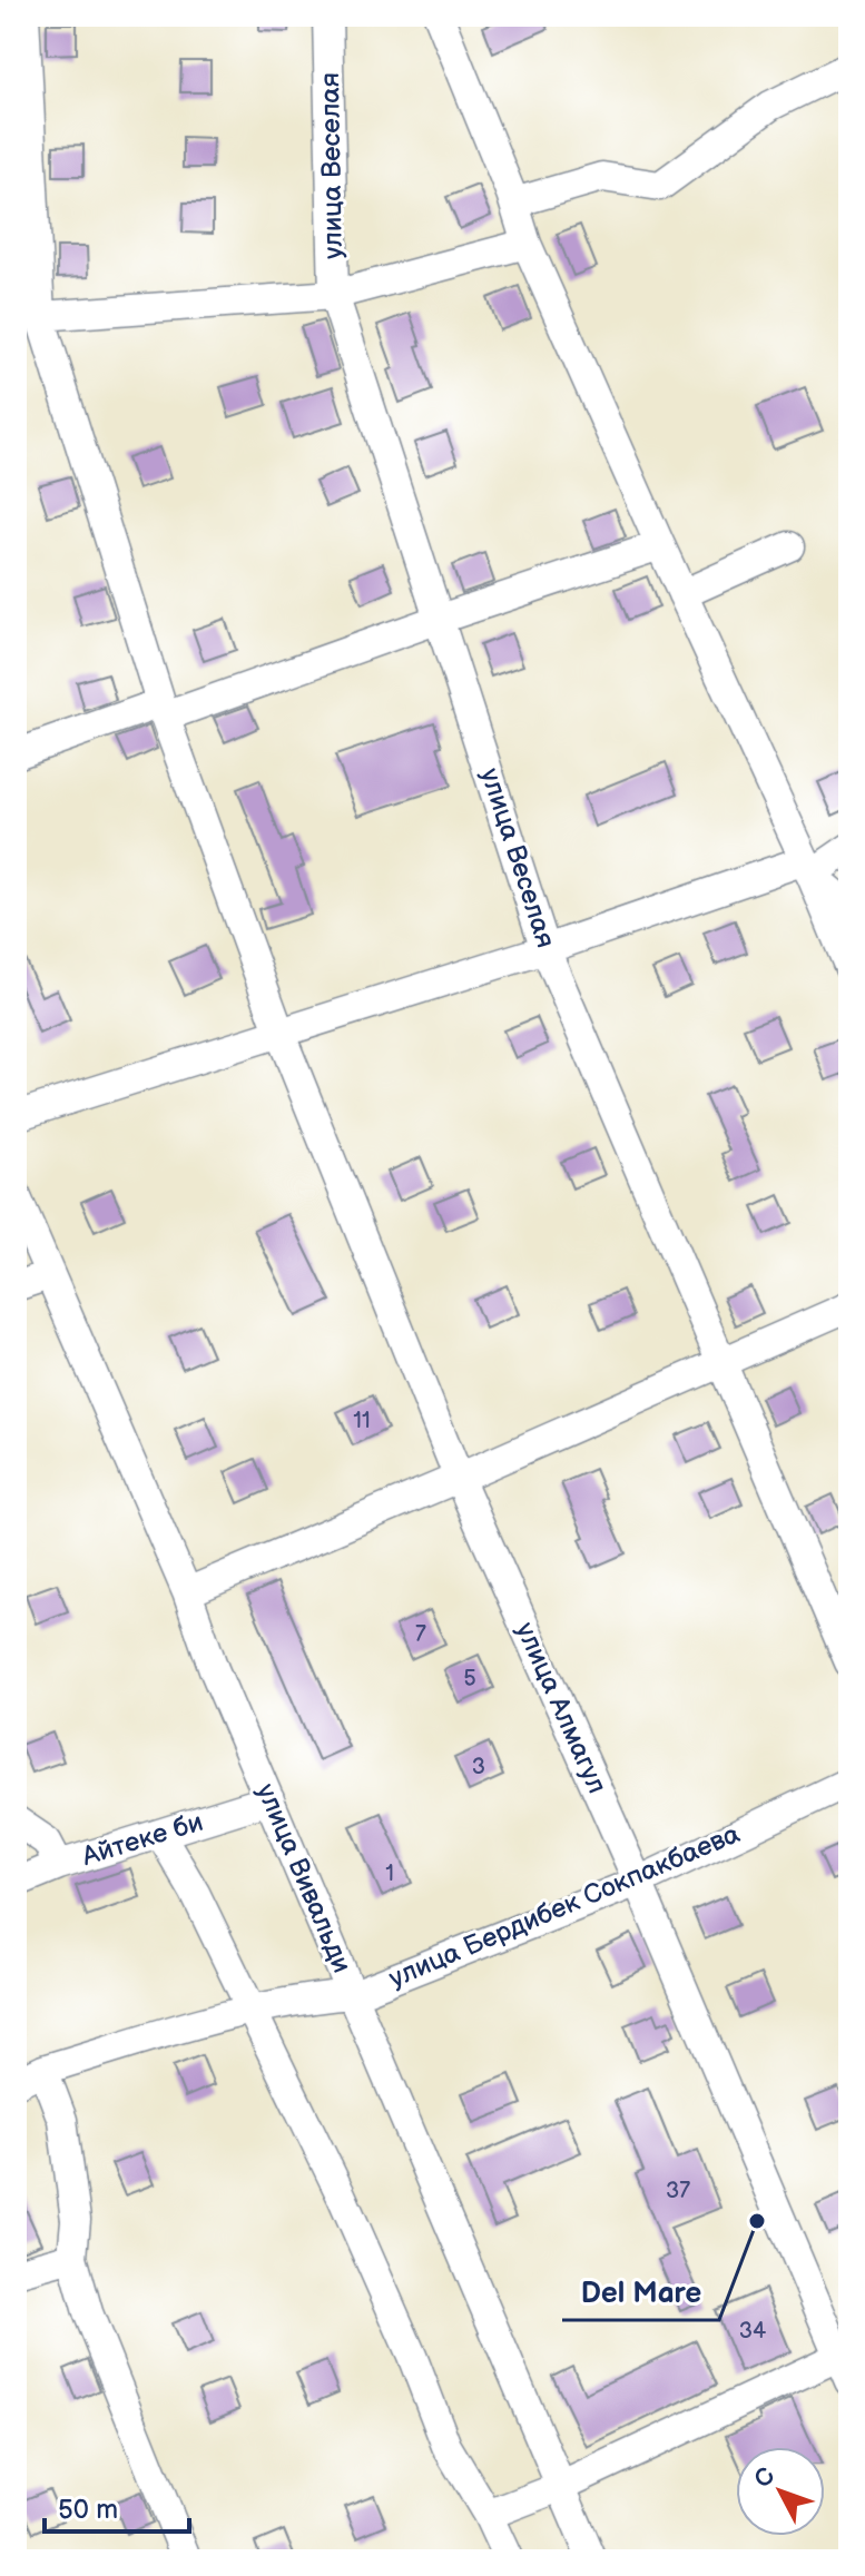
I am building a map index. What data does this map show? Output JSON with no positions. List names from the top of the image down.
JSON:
{
  "streets": {
    "street": [
      "улица Веселая",
      "улица Алмагул",
      "Айтеке би",
      "улица Вивальди",
      "улица Бердибек Сокпакбаева"
    ]
  },
  "crossings": [
    ["улица Алмагул", "улица Бердибек Сокпакбаева"],
    ["Айтеке би", "улица Вивальди"],
    ["улица Вивальди", "улица Бердибек Сокпакбаева"]
  ],
  "places": ["Del Mare"],
  "house_numbers": [
    "11",
    "7",
    "5",
    "3",
    "1",
    "37",
    "34"
  ],
  "scale_bar": "50 m",
  "north": "top left"
}
